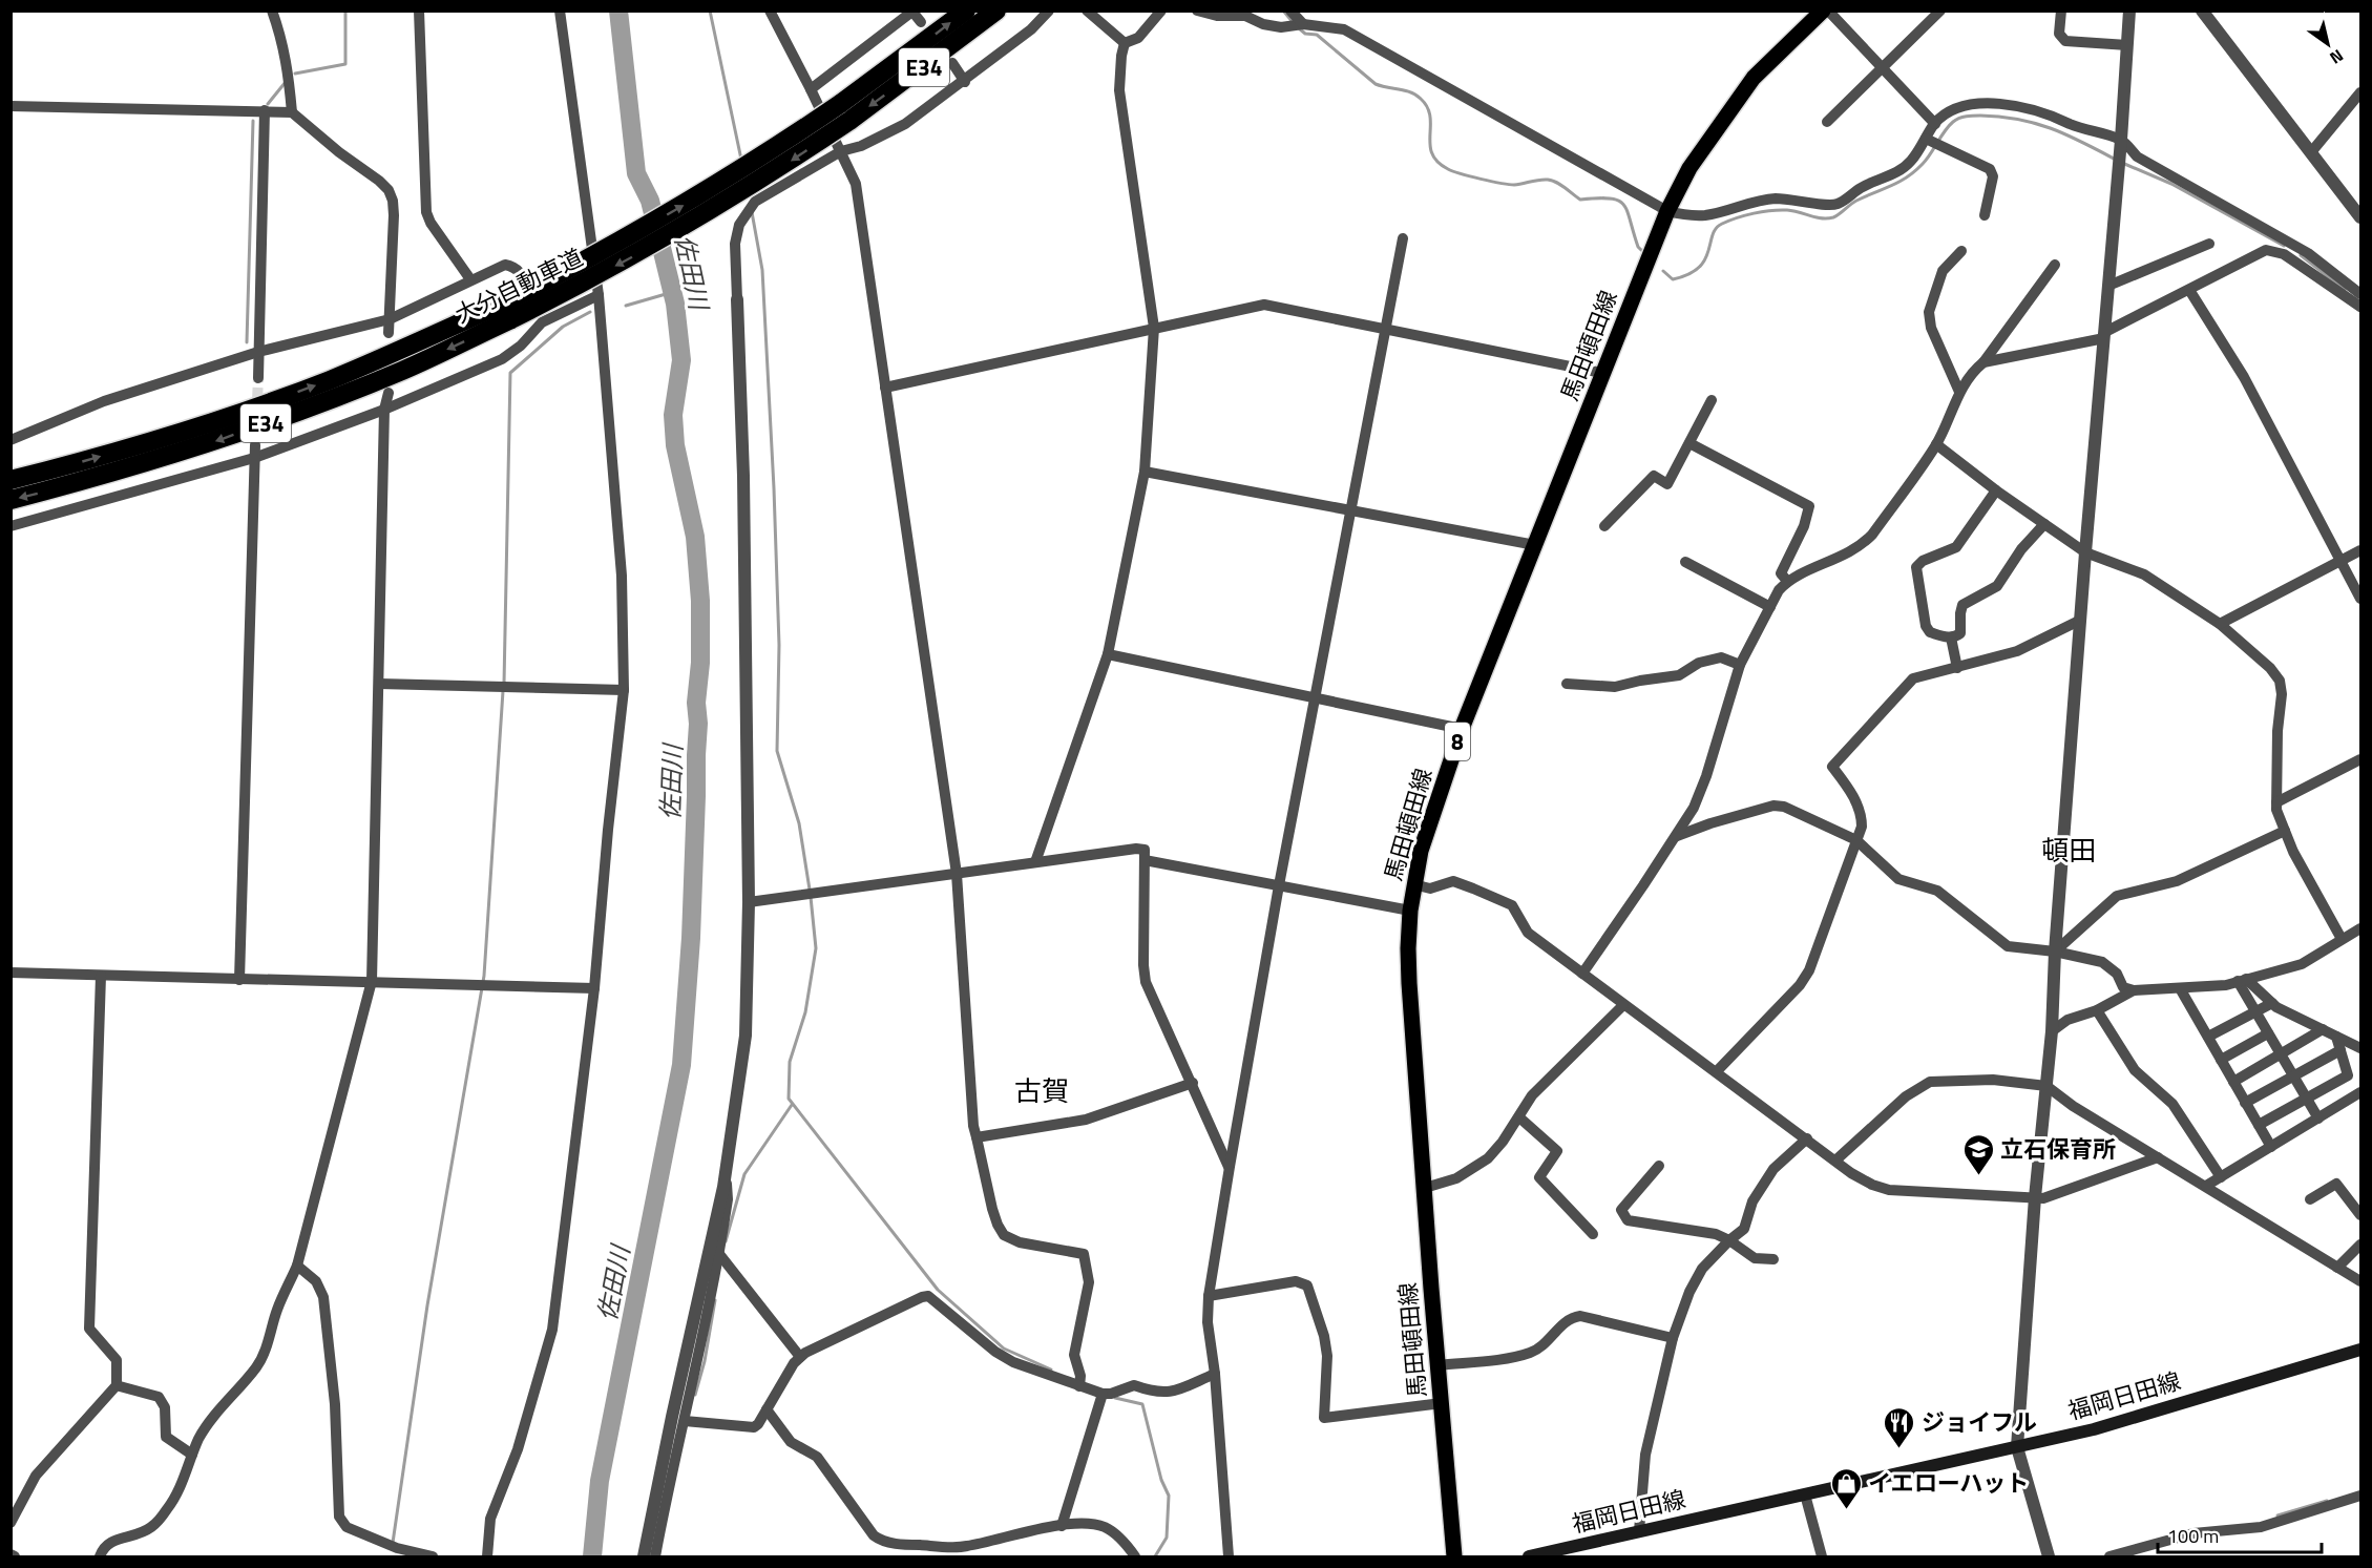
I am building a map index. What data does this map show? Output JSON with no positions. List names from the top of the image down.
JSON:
{
  "streets": {
    "highway": ["E34", "大分自動車道"],
    "main road": ["馬田頓田線", "8", "福岡日田線"]
  },
  "districts": ["頓田", "古賀"],
  "water": ["佐田川"],
  "places": {
    "school or university": ["立石保育所"],
    "restaurant": ["ジョイフル"],
    "shop": ["イエローハット"]
  },
  "scale_bar": "100 m",
  "north": "bottom right"
}
